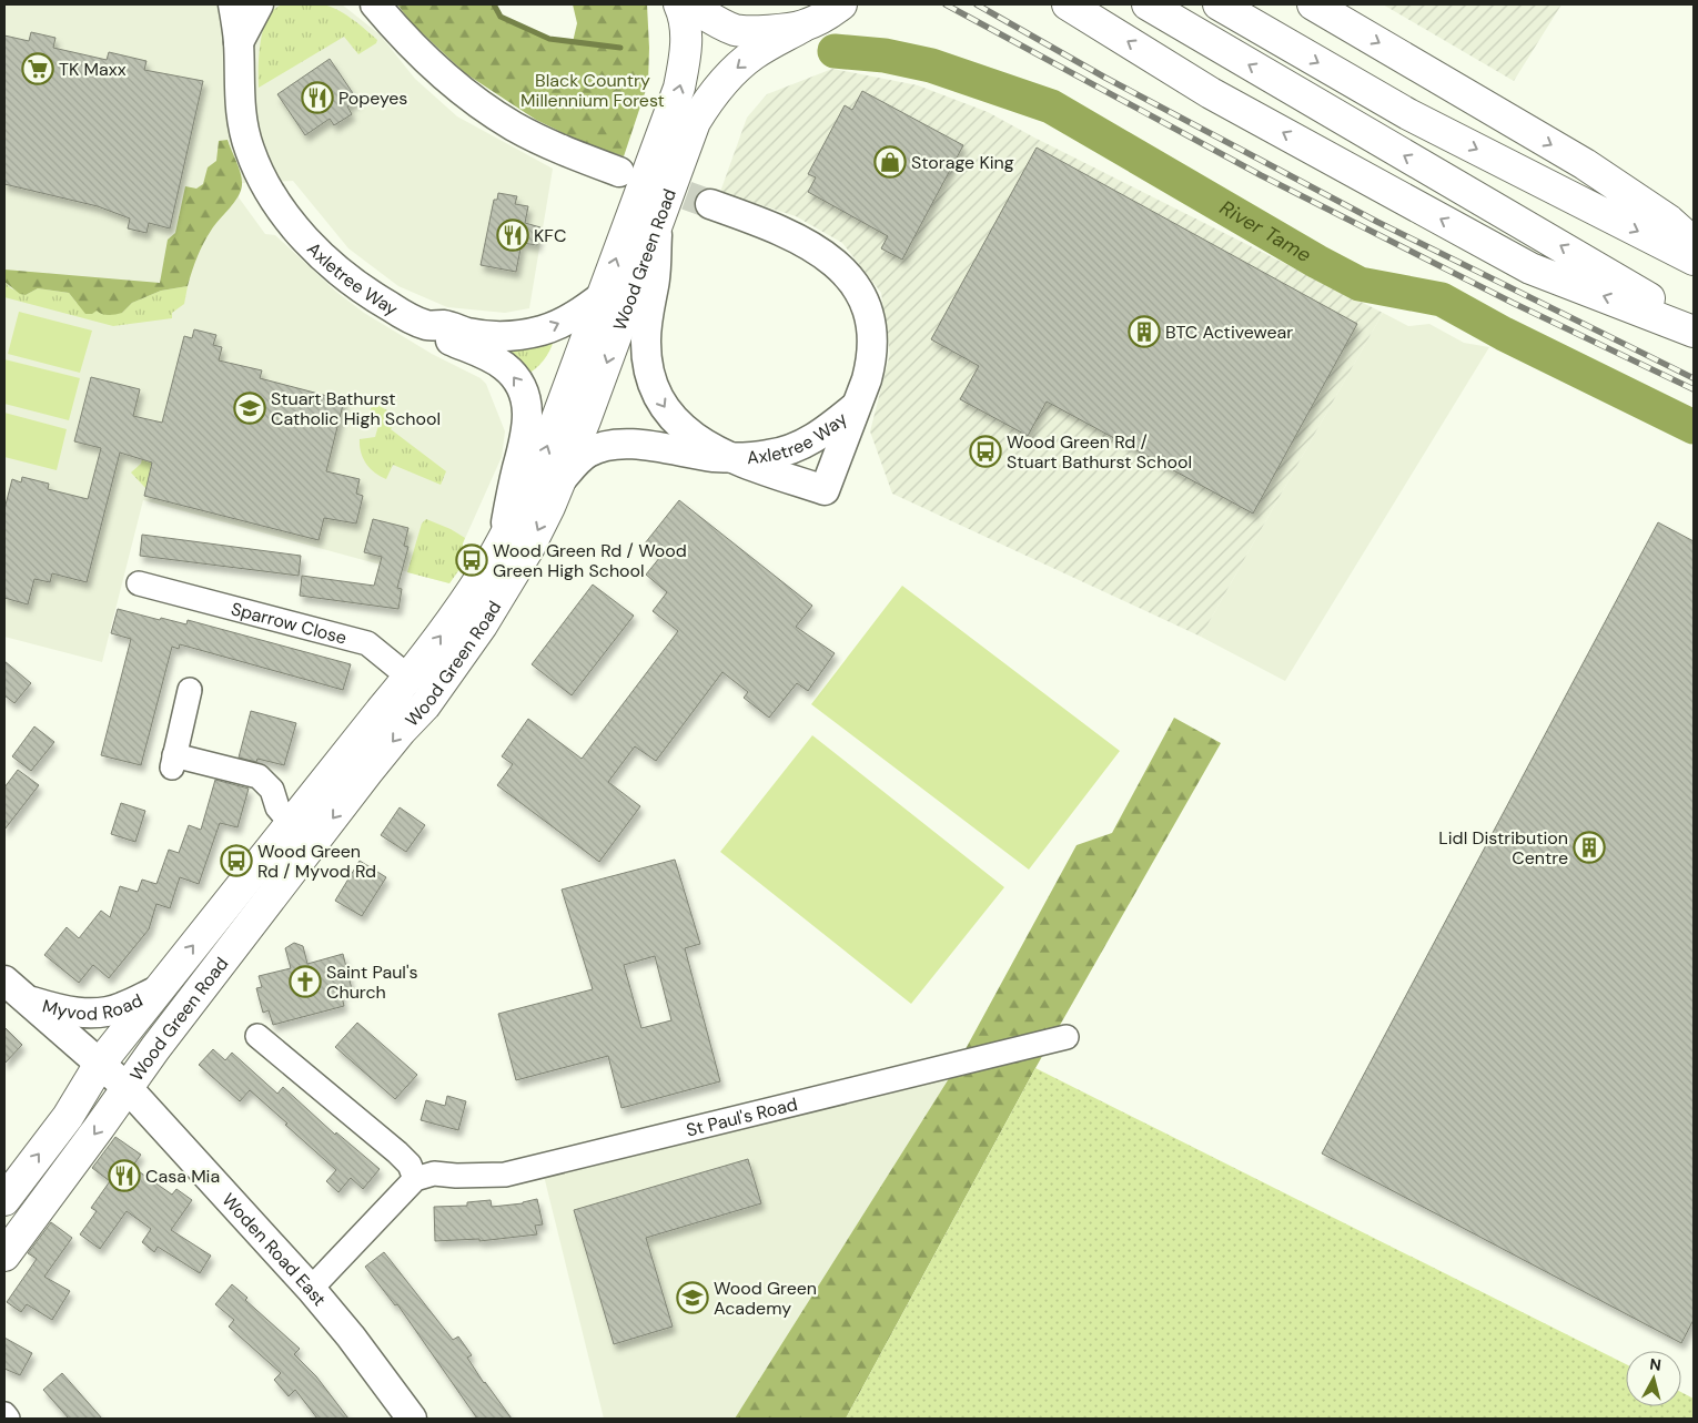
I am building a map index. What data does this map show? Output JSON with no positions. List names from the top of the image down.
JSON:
{
  "streets": {
    "highway": ["Wood Green Road"],
    "street": [
      "Axletree Way",
      "Sparrow Close",
      "Myvod Road",
      "St Paul's Road",
      "Woden Road East"
    ]
  },
  "crossings": [
    ["Wood Green Road", "Axletree Way"],
    ["Wood Green Road", "Sparrow Close"],
    ["Wood Green Road", "Myvod Road"],
    ["Wood Green Road", "Woden Road East"],
    ["Myvod Road", "Woden Road East"]
  ],
  "water": ["River Tame"],
  "parks": ["Black Country Millennium Forest"],
  "places": {
    "supermarket": ["TK Maxx"],
    "restaurant": ["Popeyes", "KFC", "Casa Mia"],
    "shop": ["Storage King"],
    "building": ["BTC Activewear", "Lidl Distribution Centre"],
    "school or university": ["Stuart Bathurst Catholic High School", "Wood Green Academy"],
    "bus stop": ["Wood Green Rd / Stuart Bathurst School", "Wood Green Rd / Wood Green High School", "Wood Green Rd / Myvod Rd"],
    "church": ["Saint Paul's Church"]
  },
  "north": "top"
}
